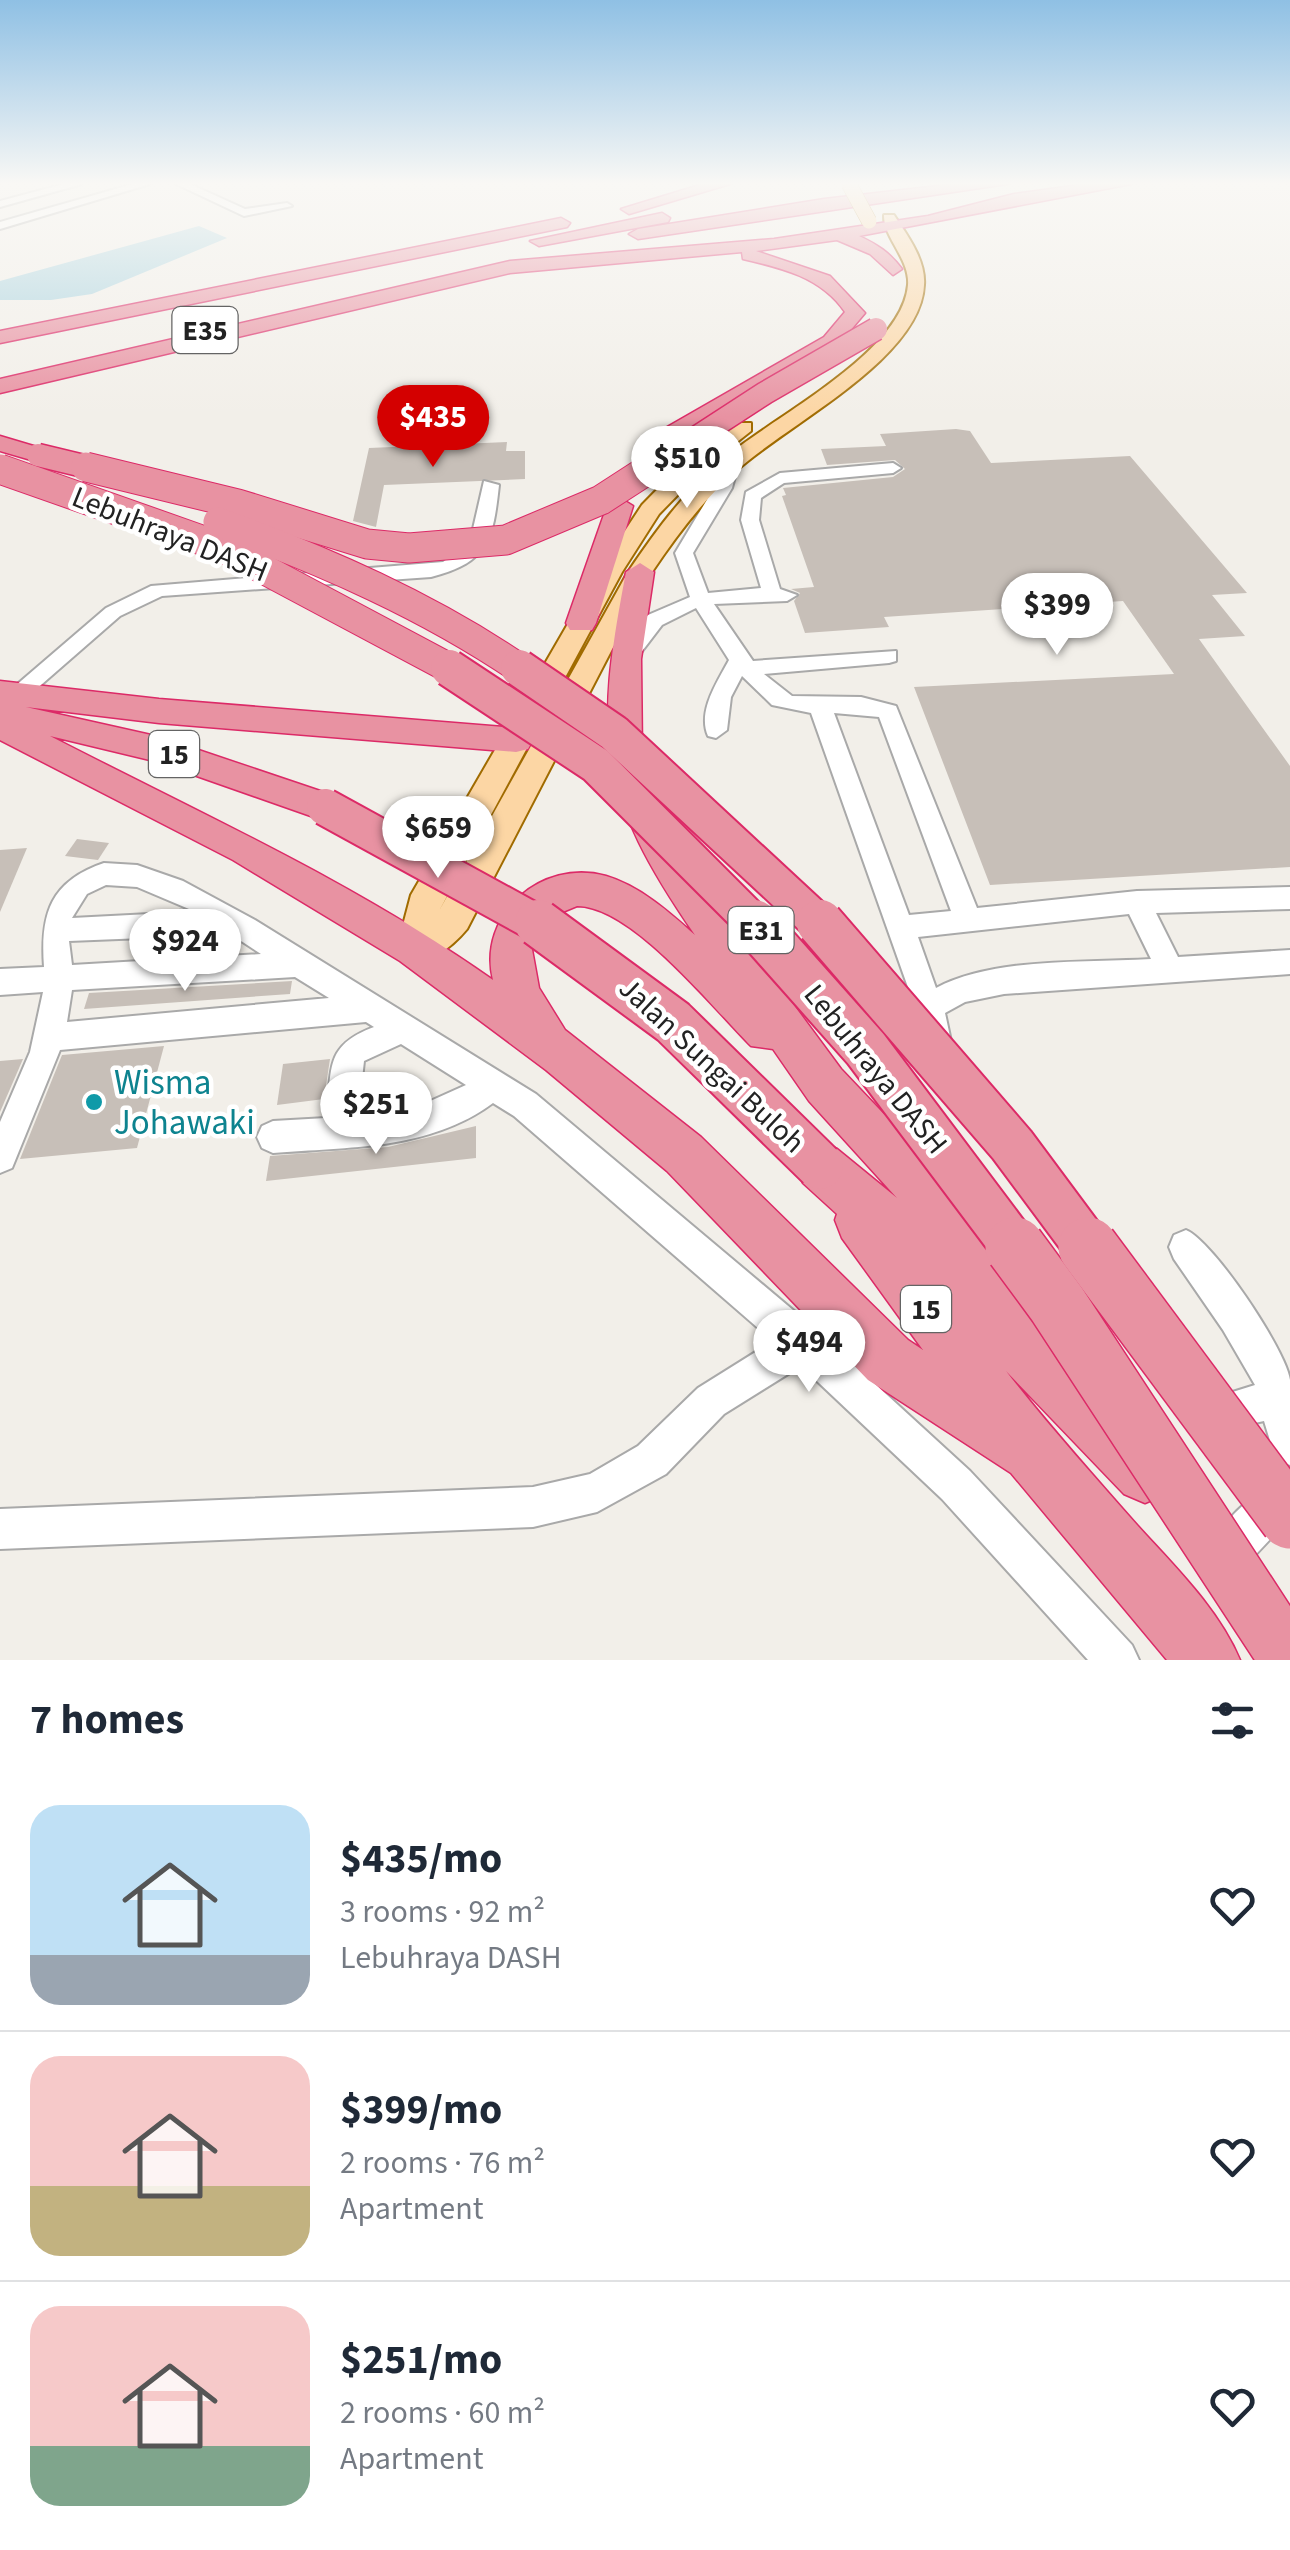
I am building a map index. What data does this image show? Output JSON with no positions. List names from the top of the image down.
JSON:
{
  "streets": {
    "highway": [
      "E35",
      "Lebuhraya DASH",
      "15",
      "E31",
      "Jalan Sungai Buloh"
    ]
  },
  "places": ["Wisma Johawaki"],
  "page": {
    "price": [
      "$435",
      "$510",
      "$399",
      "$659",
      "$924",
      "$251",
      "$494"
    ],
    "heading": "7 homes",
    "list": [
      {
        "name": "$435/mo",
        "note": "3 rooms · 92 m² · Lebuhraya DASH"
      },
      {
        "name": "$399/mo",
        "note": "2 rooms · 76 m² · Apartment"
      },
      {
        "name": "$251/mo",
        "note": "2 rooms · 60 m² · Apartment"
      }
    ]
  }
}
